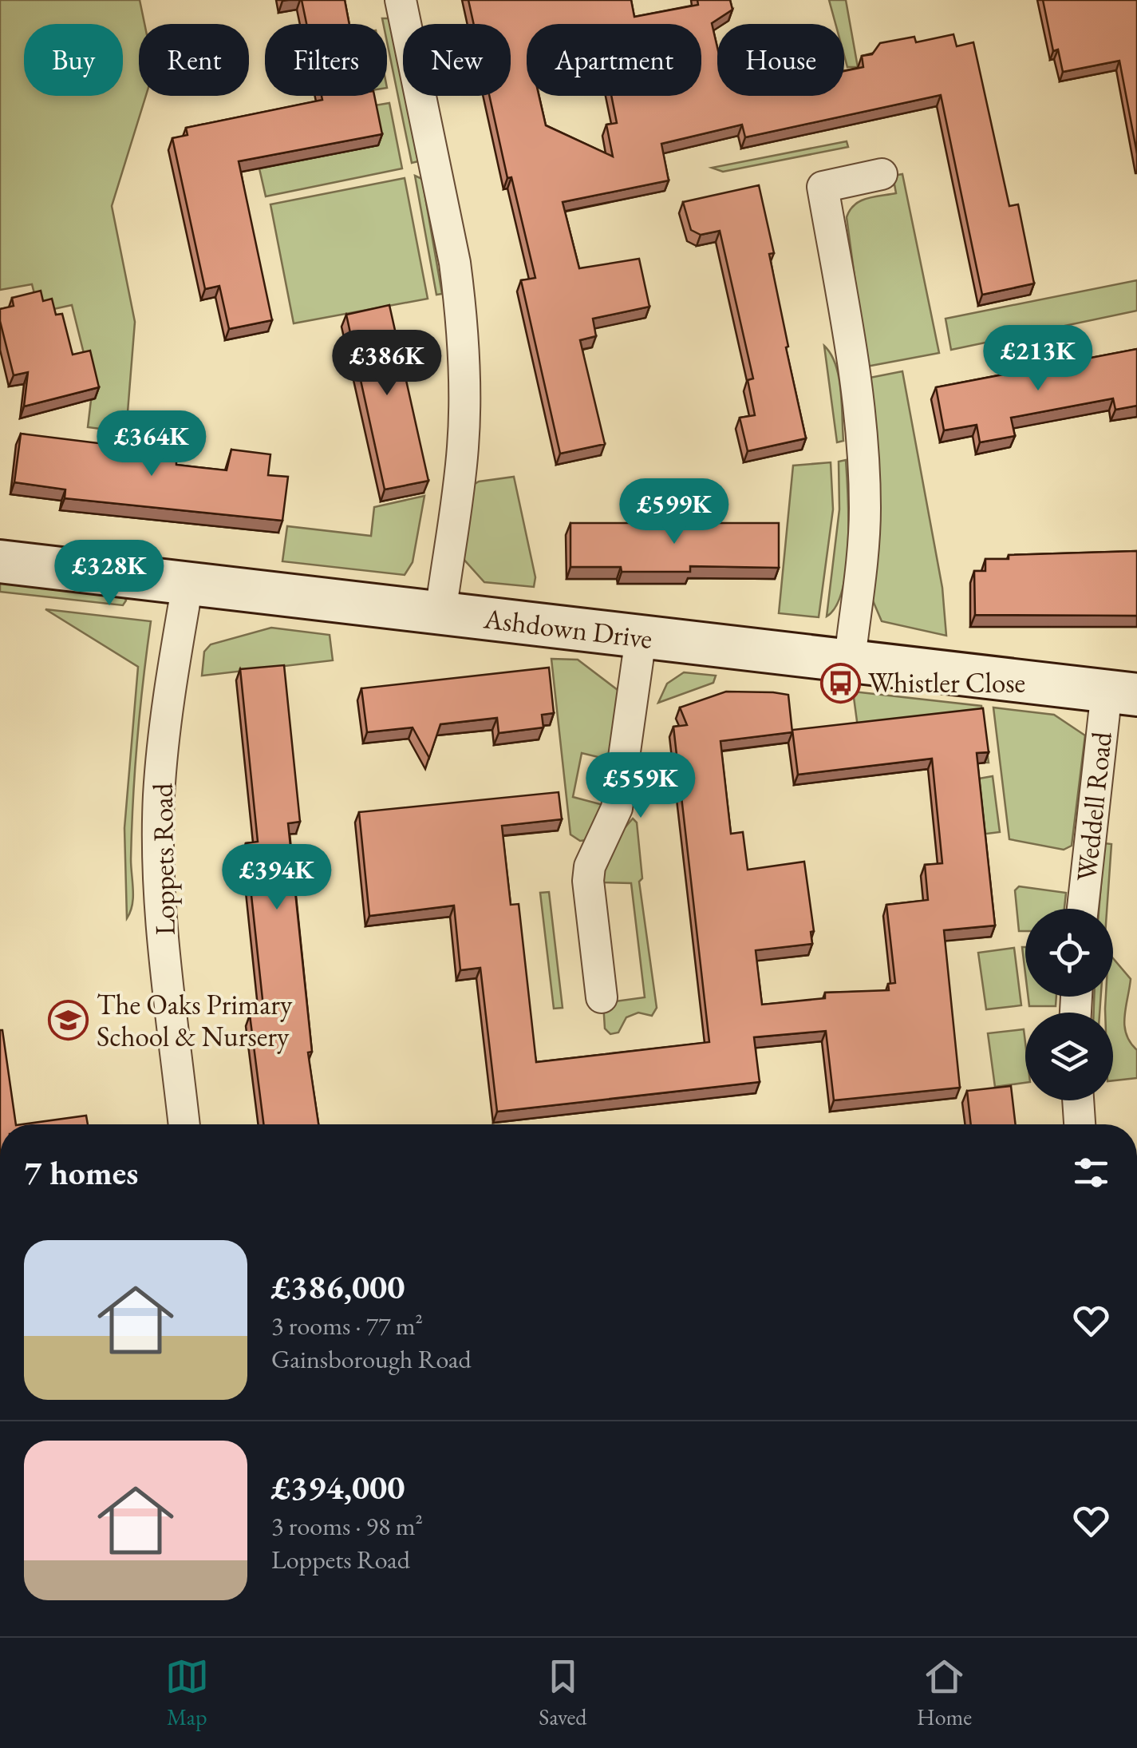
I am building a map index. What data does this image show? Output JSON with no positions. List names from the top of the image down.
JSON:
{
  "streets": {
    "street": ["Ashdown Drive", "Weddell Road", "Loppets Road"]
  },
  "crossings": [
    ["Ashdown Drive", "Weddell Road"],
    ["Ashdown Drive", "Loppets Road"]
  ],
  "places": {
    "bus stop": ["Whistler Close"],
    "school or university": ["The Oaks Primary School & Nursery"]
  },
  "page": {
    "chip": [
      "Buy",
      "Rent",
      "Filters",
      "New",
      "Apartment",
      "House"
    ],
    "price": [
      "£213K",
      "£386K",
      "£364K",
      "£599K",
      "£328K",
      "£559K",
      "£394K"
    ],
    "heading": "7 homes",
    "list": [
      {
        "name": "£386,000",
        "note": "3 rooms · 77 m² · Gainsborough Road"
      },
      {
        "name": "£394,000",
        "note": "3 rooms · 98 m² · Loppets Road"
      }
    ],
    "tabs": ["Map", "Saved", "Home"]
  }
}
